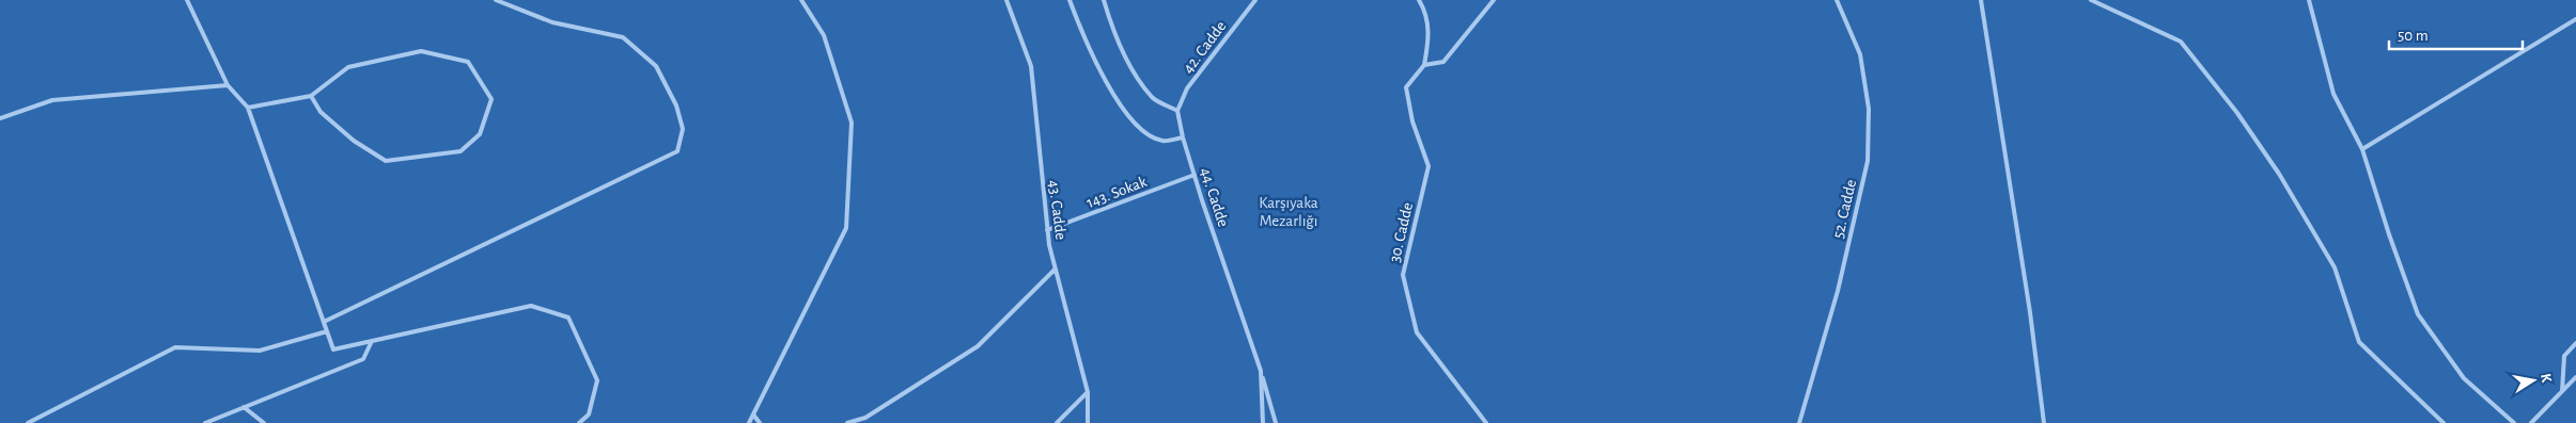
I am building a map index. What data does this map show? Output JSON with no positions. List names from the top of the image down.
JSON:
{
  "streets": {
    "lane": [
      "42. Cadde",
      "143. Sokak",
      "44. Cadde",
      "52. Cadde",
      "43. Cadde",
      "30. Cadde"
    ]
  },
  "crossings": [
    ["42. Cadde", "44. Cadde"],
    ["143. Sokak", "44. Cadde"],
    ["143. Sokak", "43. Cadde"]
  ],
  "parks": ["Karşıyaka Mezarlığı"],
  "scale_bar": "50 m",
  "north": "right"
}
